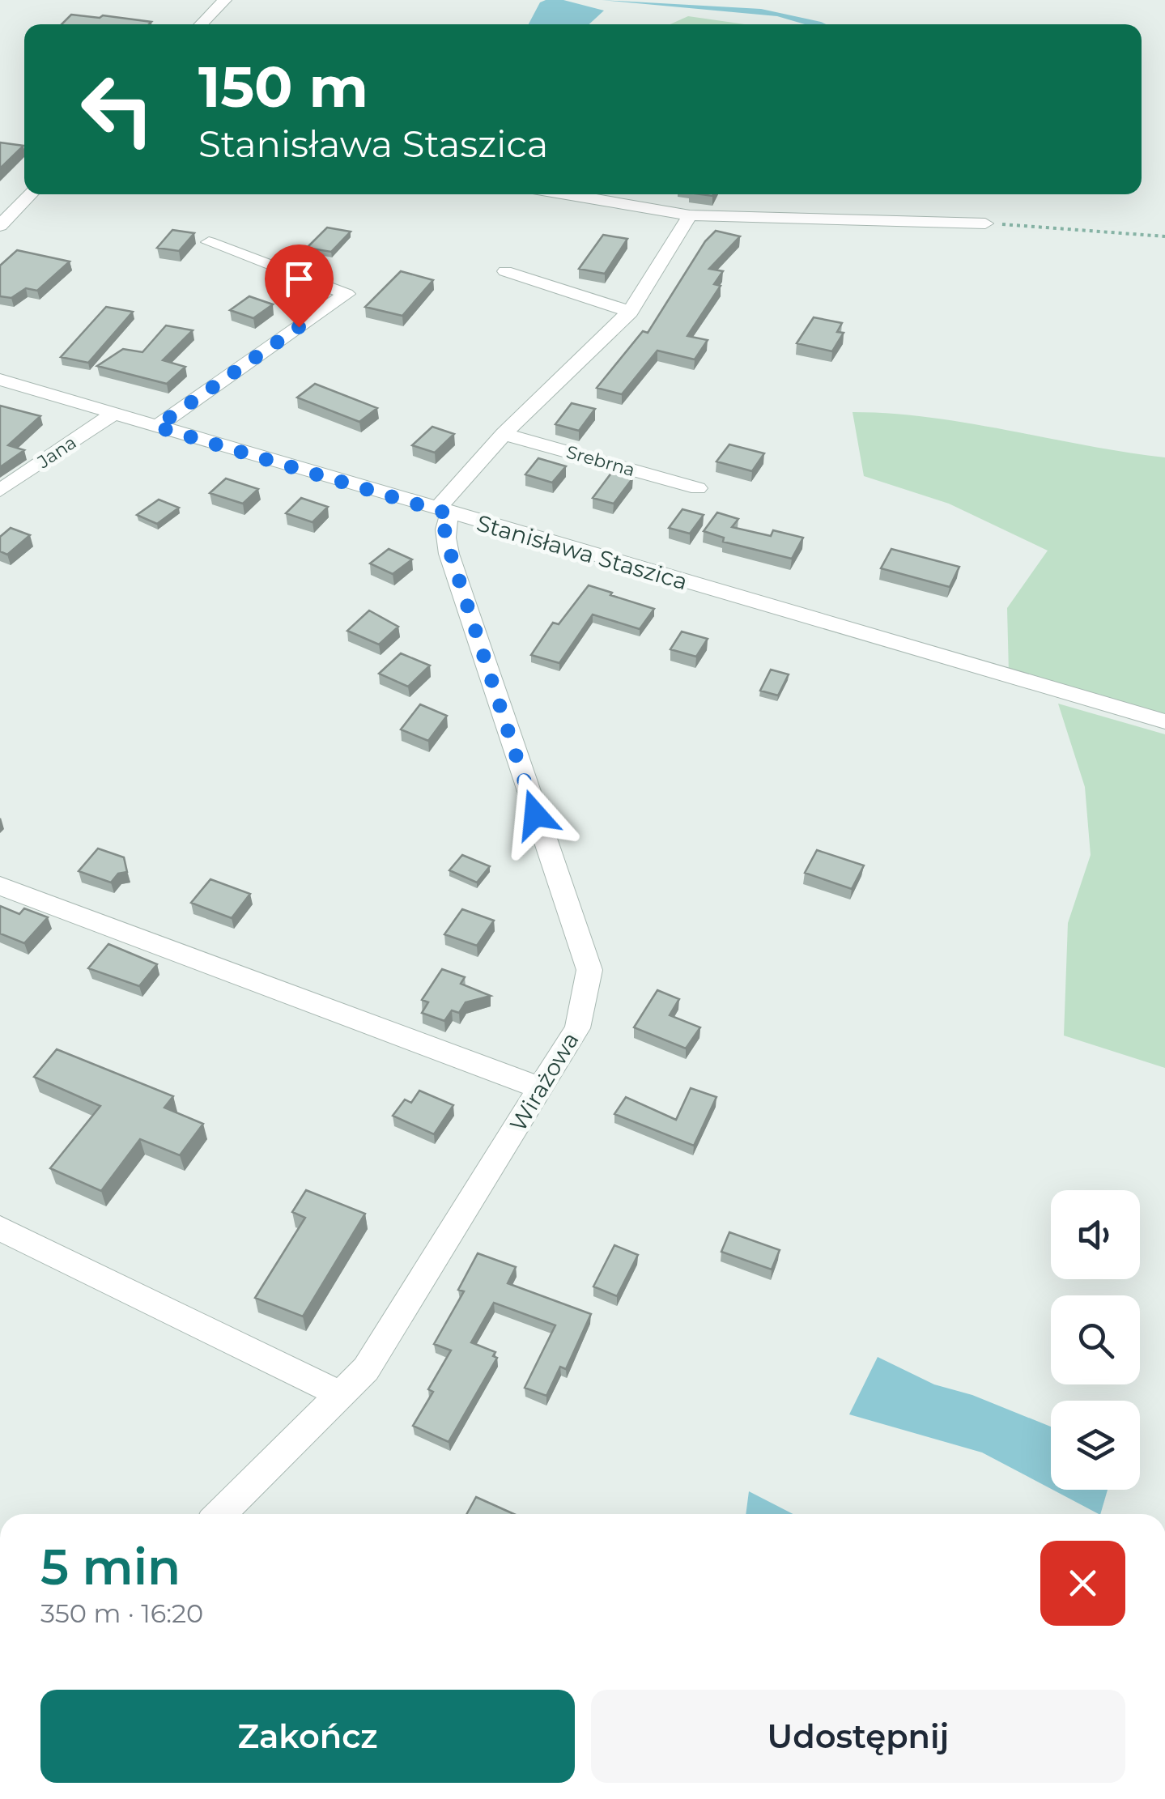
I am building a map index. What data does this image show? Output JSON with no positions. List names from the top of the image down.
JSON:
{
  "streets": {
    "street": [
      "Jana",
      "Srebrna",
      "Stanisława Staszica",
      "Wirażowa"
    ]
  },
  "crossings": [
    ["Jana", "Stanisława Staszica"],
    ["Stanisława Staszica", "Wirażowa"]
  ],
  "page": {
    "turn": ["150 m", "Stanisława Staszica"],
    "heading": ["5 min", "350 m · 16:20"],
    "buttons": ["Zakończ", "Udostępnij"]
  }
}
